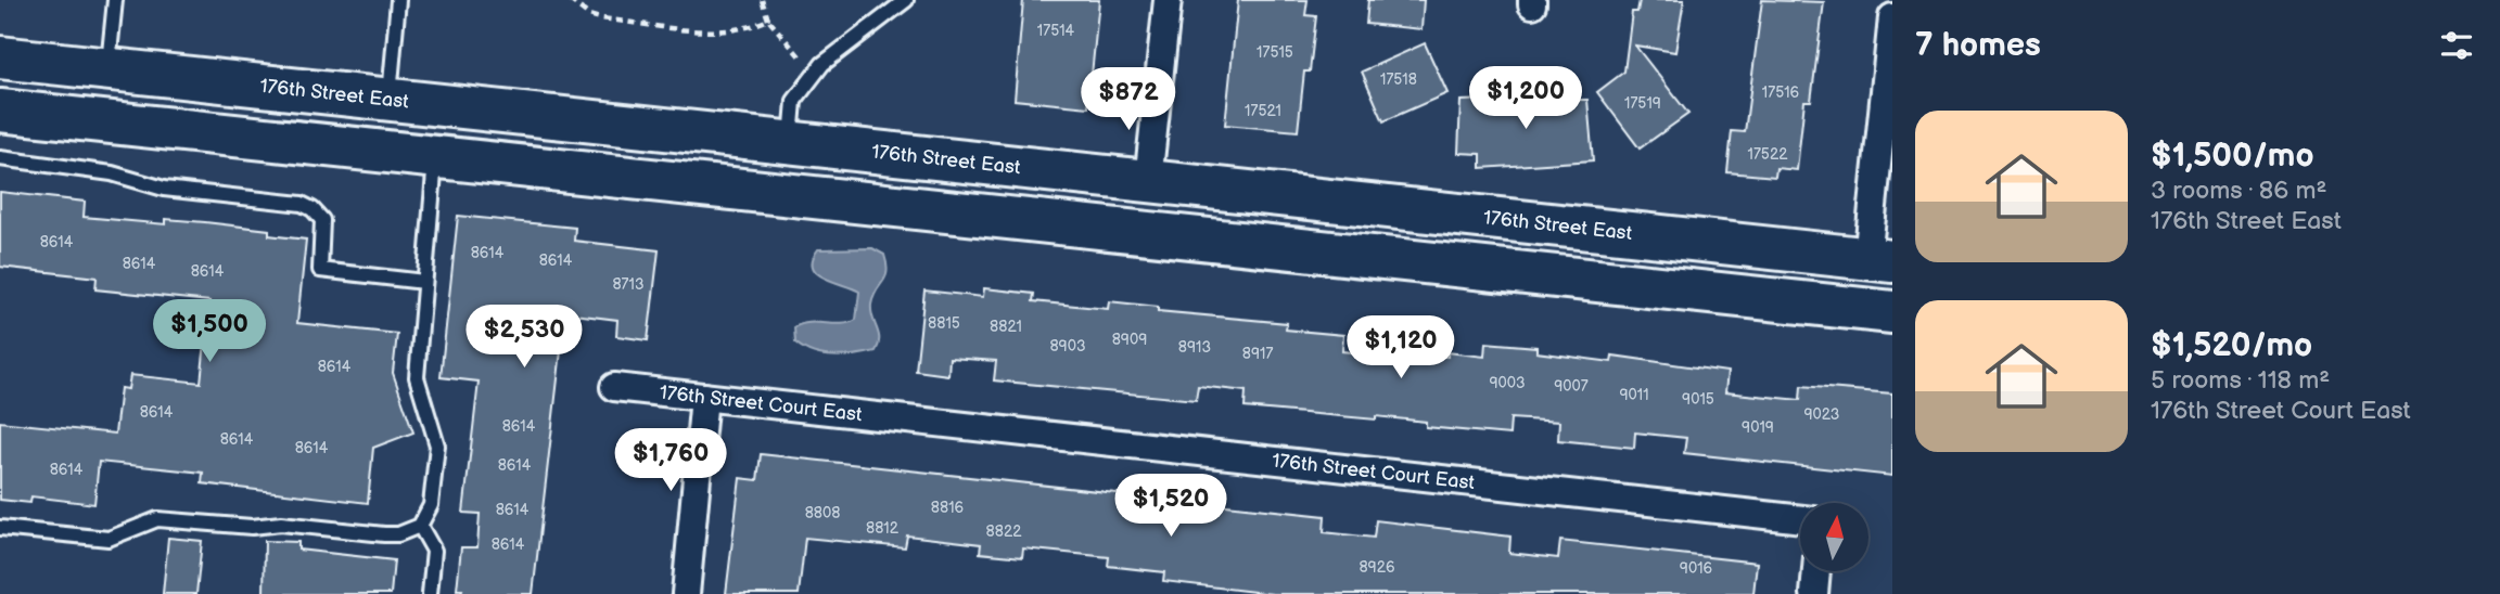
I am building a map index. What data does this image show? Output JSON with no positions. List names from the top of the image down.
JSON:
{
  "streets": {
    "main road": ["176th Street East"],
    "street": ["176th Street Court East"]
  },
  "house_numbers": [
    "17514",
    "17515",
    "17518",
    "17516",
    "17519",
    "17521",
    "17522",
    "8614",
    "8614",
    "8614",
    "8614",
    "8614",
    "8713",
    "8815",
    "8821",
    "8909",
    "8903",
    "8913",
    "8917",
    "8614",
    "9003",
    "9007",
    "9011",
    "9015",
    "8614",
    "9023",
    "8614",
    "9019",
    "8614",
    "8614",
    "8614",
    "8614",
    "8816",
    "8614",
    "8808",
    "8812",
    "8822",
    "8614",
    "8926",
    "9016"
  ],
  "north": "top",
  "page": {
    "heading": "7 homes",
    "price": [
      "$1,200",
      "$872",
      "$1,500",
      "$2,530",
      "$1,120",
      "$1,760",
      "$1,520"
    ],
    "list": [
      {
        "name": "$1,500/mo",
        "note": "3 rooms · 86 m² · 176th Street East"
      },
      {
        "name": "$1,520/mo",
        "note": "5 rooms · 118 m² · 176th Street Court East"
      }
    ]
  }
}
